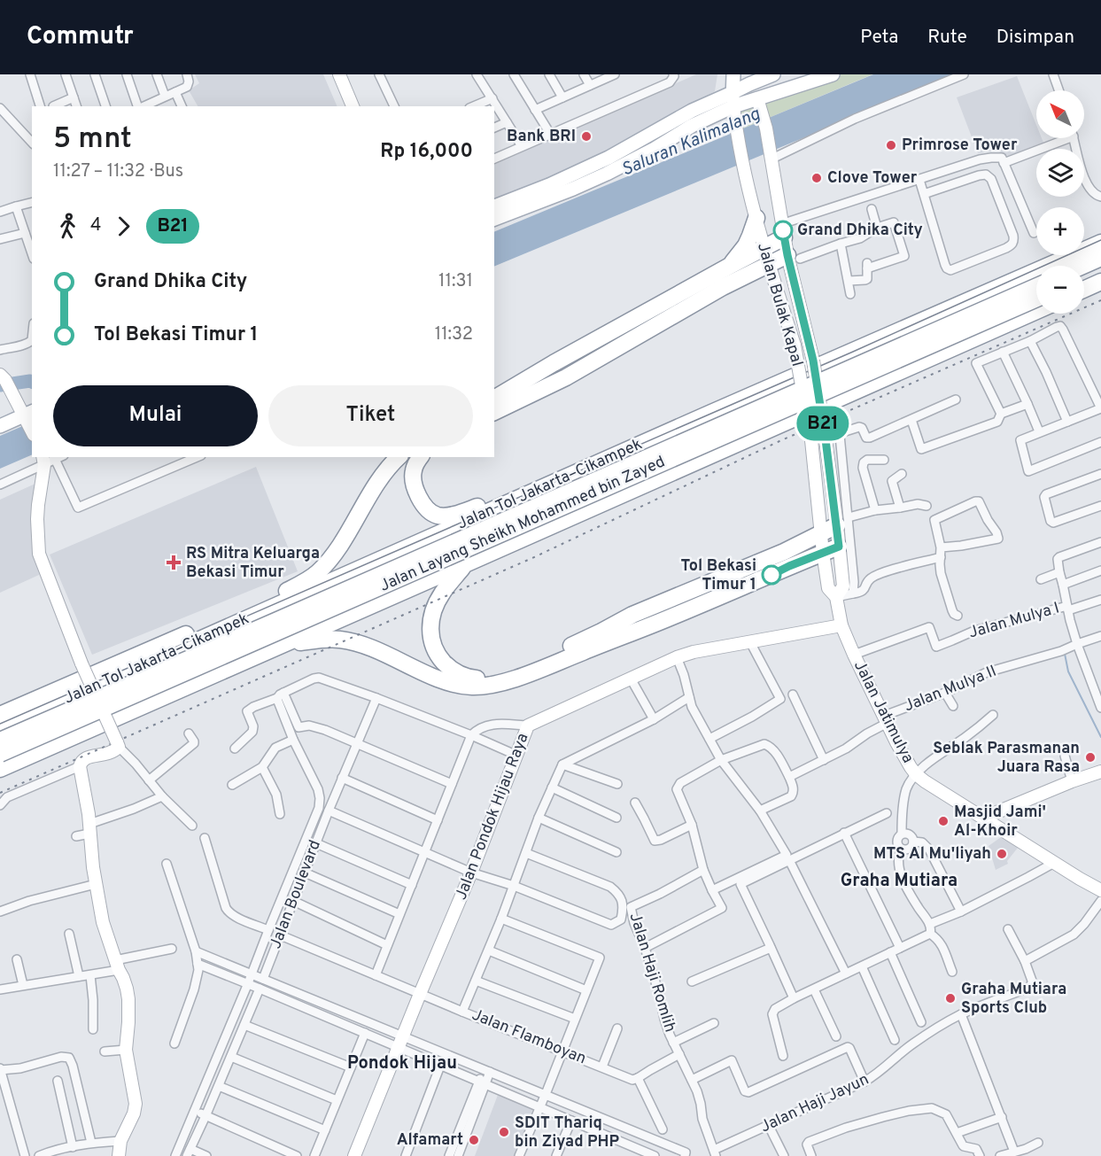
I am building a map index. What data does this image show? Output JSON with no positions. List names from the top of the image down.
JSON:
{
  "streets": {
    "highway": ["Jalan Tol Jakarta–Cikampek", "Jalan Layang Sheikh Mohammed bin Zayed"],
    "street": [
      "Jalan Bulak Kapal",
      "Jalan Mulya I",
      "Jalan Mulya II",
      "Jalan Jatimulya",
      "Jalan Pondok Hijau Raya",
      "Jalan Boulevard",
      "Jalan Haji Romlih",
      "Jalan Flamboyan",
      "Jalan Haji Jayun"
    ]
  },
  "crossings": [
    ["Jalan Bulak Kapal", "Jalan Jatimulya"],
    ["Jalan Bulak Kapal", "Jalan Pondok Hijau Raya"],
    ["Jalan Mulya I", "Jalan Jatimulya"],
    ["Jalan Mulya II", "Jalan Jatimulya"],
    ["Jalan Jatimulya", "Jalan Pondok Hijau Raya"],
    ["Jalan Pondok Hijau Raya", "Jalan Flamboyan"],
    ["Jalan Boulevard", "Jalan Flamboyan"],
    ["Jalan Haji Romlih", "Jalan Haji Jayun"]
  ],
  "districts": ["Graha Mutiara", "Pondok Hijau"],
  "water": ["Saluran Kalimalang"],
  "places": {
    "other": [
      "Bank BRI",
      "Primrose Tower",
      "Clove Tower",
      "Grand Dhika City",
      "Tol Bekasi Timur 1",
      "Seblak Parasmanan Juara Rasa",
      "Masjid Jami' Al-Khoir",
      "MTS Al Mu'liyah",
      "Graha Mutiara Sports Club",
      "SDIT Thariq bin Ziyad PHP",
      "Alfamart"
    ],
    "health": ["RS Mitra Keluarga Bekasi Timur"]
  },
  "lines": ["bus line B21"],
  "north": "top left",
  "page": {
    "header": "Commutr",
    "nav": ["Peta", "Rute", "Disimpan"],
    "on_map": "B21",
    "map_buttons": ["+", "−"],
    "heading": ["5 mnt", "11:27 – 11:32 · Bus", "Rp 16,000"],
    "legs": ["4", "B21"],
    "list": [
      {
        "name": "Grand Dhika City",
        "value": "11:31"
      },
      {
        "name": "Tol Bekasi Timur 1",
        "value": "11:32"
      }
    ],
    "buttons": ["Mulai", "Tiket"]
  }
}
